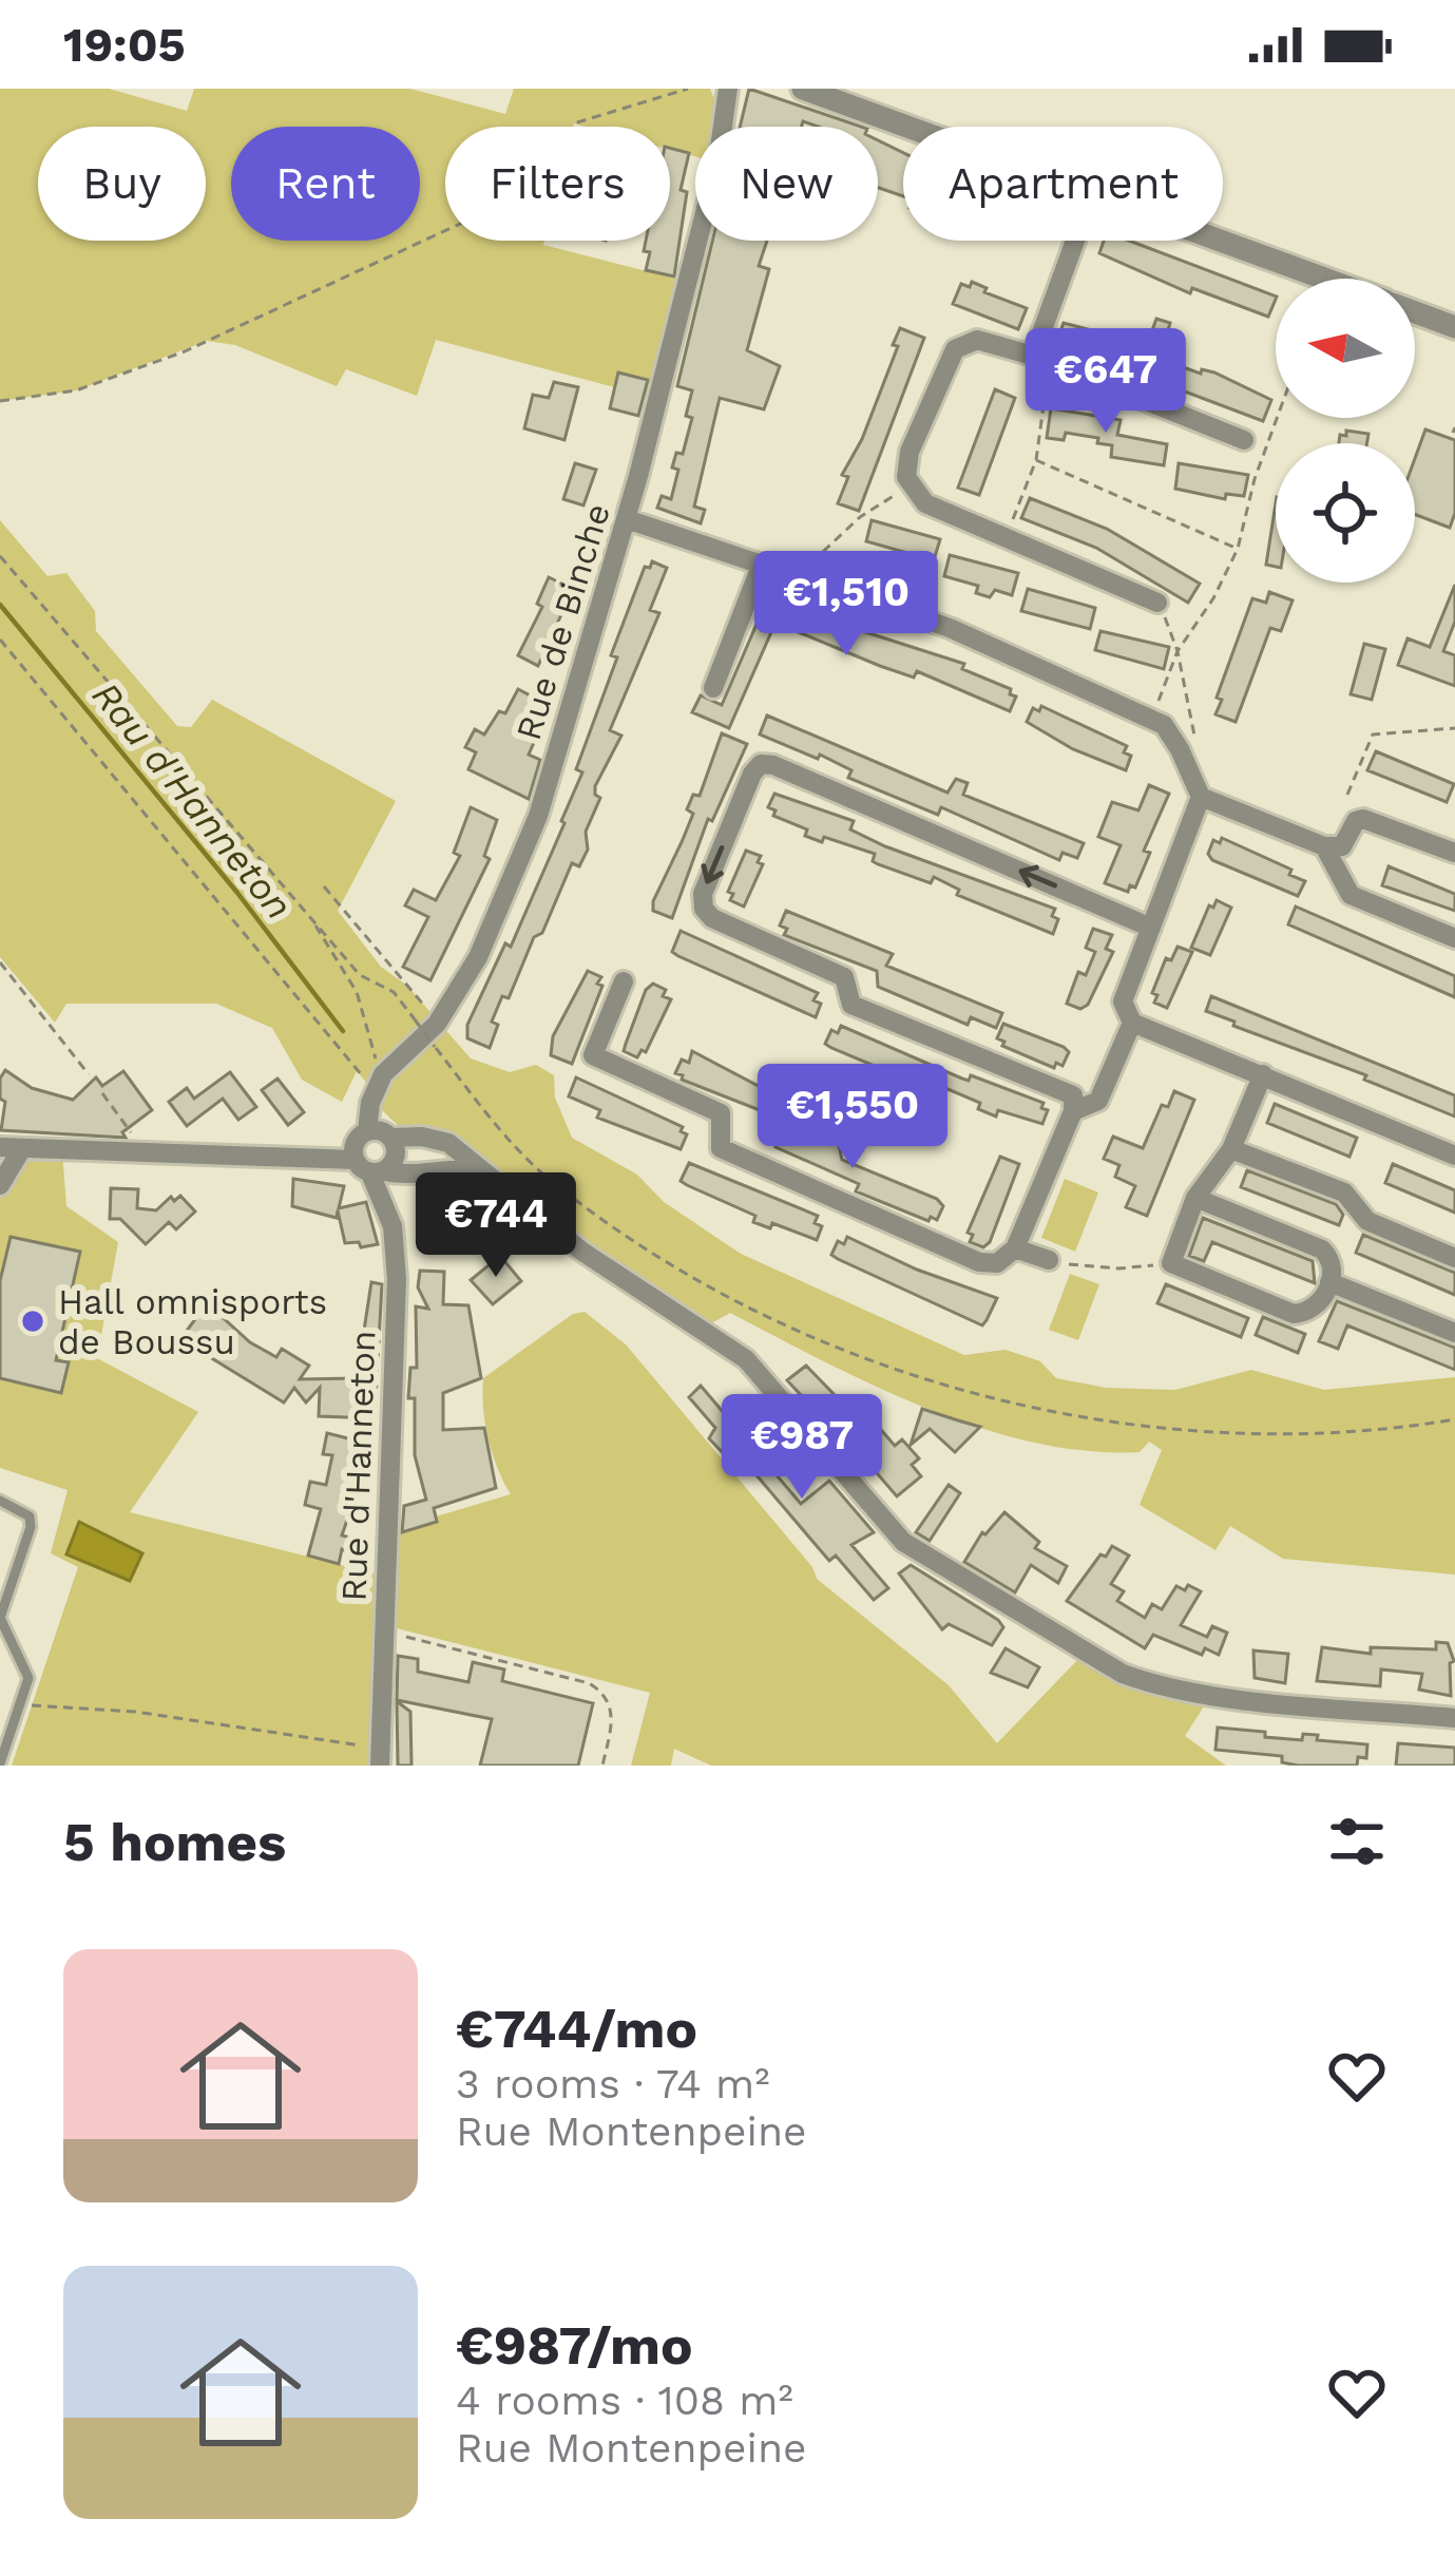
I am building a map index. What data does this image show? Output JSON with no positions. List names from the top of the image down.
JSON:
{
  "streets": {
    "street": ["Rue de Binche", "Rue d'Hanneton"]
  },
  "crossings": [
    ["Rue de Binche", "Rue d'Hanneton"]
  ],
  "water": ["Rau d'Hanneton"],
  "places": ["Hall omnisports de Boussu"],
  "north": "left",
  "page": {
    "status": "19:05",
    "chip": [
      "Buy",
      "Rent",
      "Filters",
      "New",
      "Apartment"
    ],
    "price": [
      "€647",
      "€1,510",
      "€1,550",
      "€744",
      "€987"
    ],
    "heading": "5 homes",
    "list": [
      {
        "name": "€744/mo",
        "note": "3 rooms · 74 m² · Rue Montenpeine"
      },
      {
        "name": "€987/mo",
        "note": "4 rooms · 108 m² · Rue Montenpeine"
      }
    ]
  }
}
